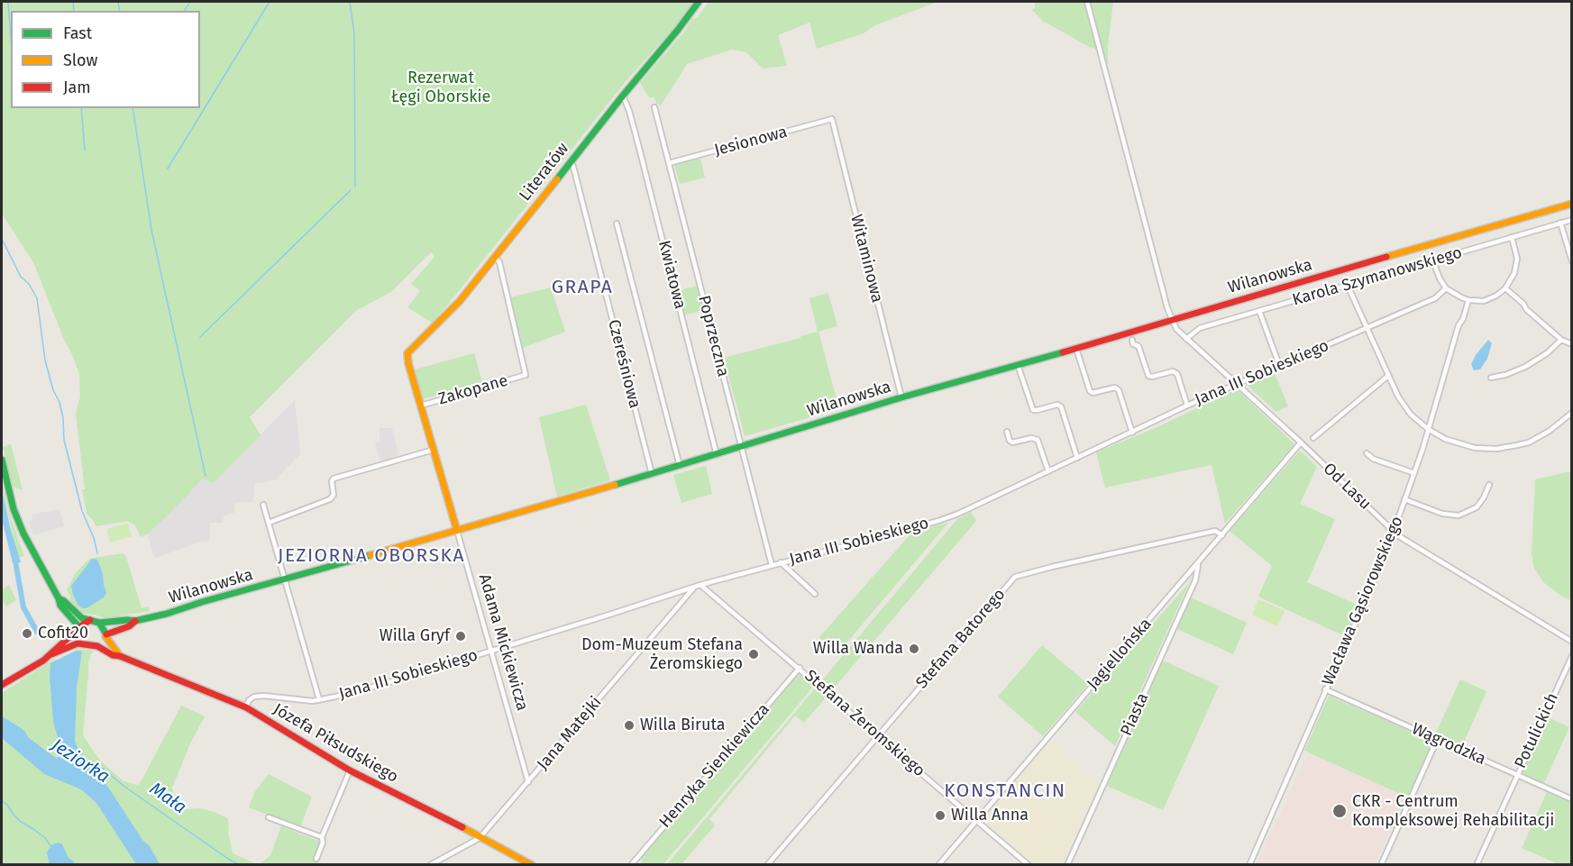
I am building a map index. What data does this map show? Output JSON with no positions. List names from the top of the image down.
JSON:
{
  "streets": {
    "main road": [
      "Literatów",
      "Wilanowska",
      "Adama Mickiewicza",
      "Józefa Piłsudskiego"
    ],
    "street": [
      "Jesionowa",
      "Witaminowa",
      "Kwiatowa",
      "Karola Szymanowskiego",
      "Poprzeczna",
      "Czereśniowa",
      "Jana III Sobieskiego",
      "Zakopane",
      "Od Lasu",
      "Wacława Gąsiorowskiego",
      "Stefana Batorego",
      "Jagiellońska",
      "Piasta",
      "Stefana Żeromskiego",
      "Potulickich",
      "Jana Matejki",
      "Wągrodzka",
      "Henryka Sienkiewicza"
    ]
  },
  "crossings": [
    ["Jesionowa", "Witaminowa"],
    ["Jesionowa", "Poprzeczna"],
    ["Literatów", "Kwiatowa"],
    ["Literatów", "Czereśniowa"],
    ["Literatów", "Zakopane"],
    ["Literatów", "Adama Mickiewicza"],
    ["Witaminowa", "Wilanowska"],
    ["Kwiatowa", "Wilanowska"],
    ["Wilanowska", "Poprzeczna"],
    ["Wilanowska", "Czereśniowa"],
    ["Wilanowska", "Od Lasu"],
    ["Wilanowska", "Adama Mickiewicza"],
    ["Wilanowska", "Józefa Piłsudskiego"],
    ["Karola Szymanowskiego", "Od Lasu"],
    ["Poprzeczna", "Jana III Sobieskiego"],
    ["Jana III Sobieskiego", "Od Lasu"],
    ["Jana III Sobieskiego", "Adama Mickiewicza"],
    ["Jana III Sobieskiego", "Stefana Żeromskiego"],
    ["Jana III Sobieskiego", "Jana Matejki"],
    ["Jana III Sobieskiego", "Józefa Piłsudskiego"],
    ["Zakopane", "Adama Mickiewicza"],
    ["Od Lasu", "Wacława Gąsiorowskiego"],
    ["Od Lasu", "Jagiellońska"],
    ["Wacława Gąsiorowskiego", "Wągrodzka"],
    ["Stefana Batorego", "Jagiellońska"],
    ["Stefana Batorego", "Stefana Żeromskiego"],
    ["Adama Mickiewicza", "Jana Matejki"],
    ["Jagiellońska", "Piasta"],
    ["Jagiellońska", "Stefana Żeromskiego"],
    ["Stefana Żeromskiego", "Henryka Sienkiewicza"],
    ["Potulickich", "Wągrodzka"],
    ["Jana Matejki", "Józefa Piłsudskiego"]
  ],
  "districts": ["GRAPA", "JEZIORNA OBORSKA", "KONSTANCIN"],
  "water": ["Jeziorka", "Mała"],
  "parks": ["Rezerwat Łęgi Oborskie"],
  "places": [
    "Cofit20",
    "Willa Gryf",
    "Willa Wanda",
    "Dom-Muzeum Stefana Żeromskiego",
    "Willa Biruta",
    "CKR - Centrum Kompleksowej Rehabilitacji",
    "Willa Anna"
  ],
  "legend": ["Fast", "Slow", "Jam"]
}
